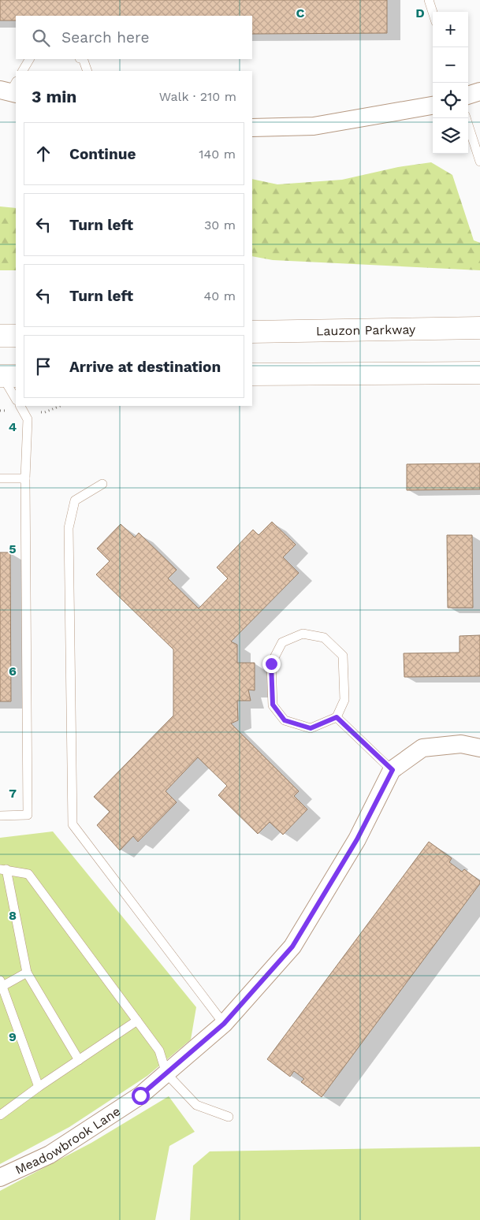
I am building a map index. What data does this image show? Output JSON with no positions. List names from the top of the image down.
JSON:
{
  "streets": {
    "main road": ["Lauzon Parkway"],
    "street": ["Meadowbrook Lane"]
  },
  "page": {
    "map_buttons": ["+", "−"],
    "search": "Search here",
    "heading": ["3 min", "Walk · 210 m"],
    "list": [
      ["Continue", "140 m"],
      ["Turn left", "30 m"],
      ["Turn left", "40 m"],
      "Arrive at destination"
    ]
  },
  "grid": {
    "columns": ["C", "D"],
    "rows": [
      "4",
      "5",
      "6",
      "7",
      "8",
      "9"
    ]
  }
}
